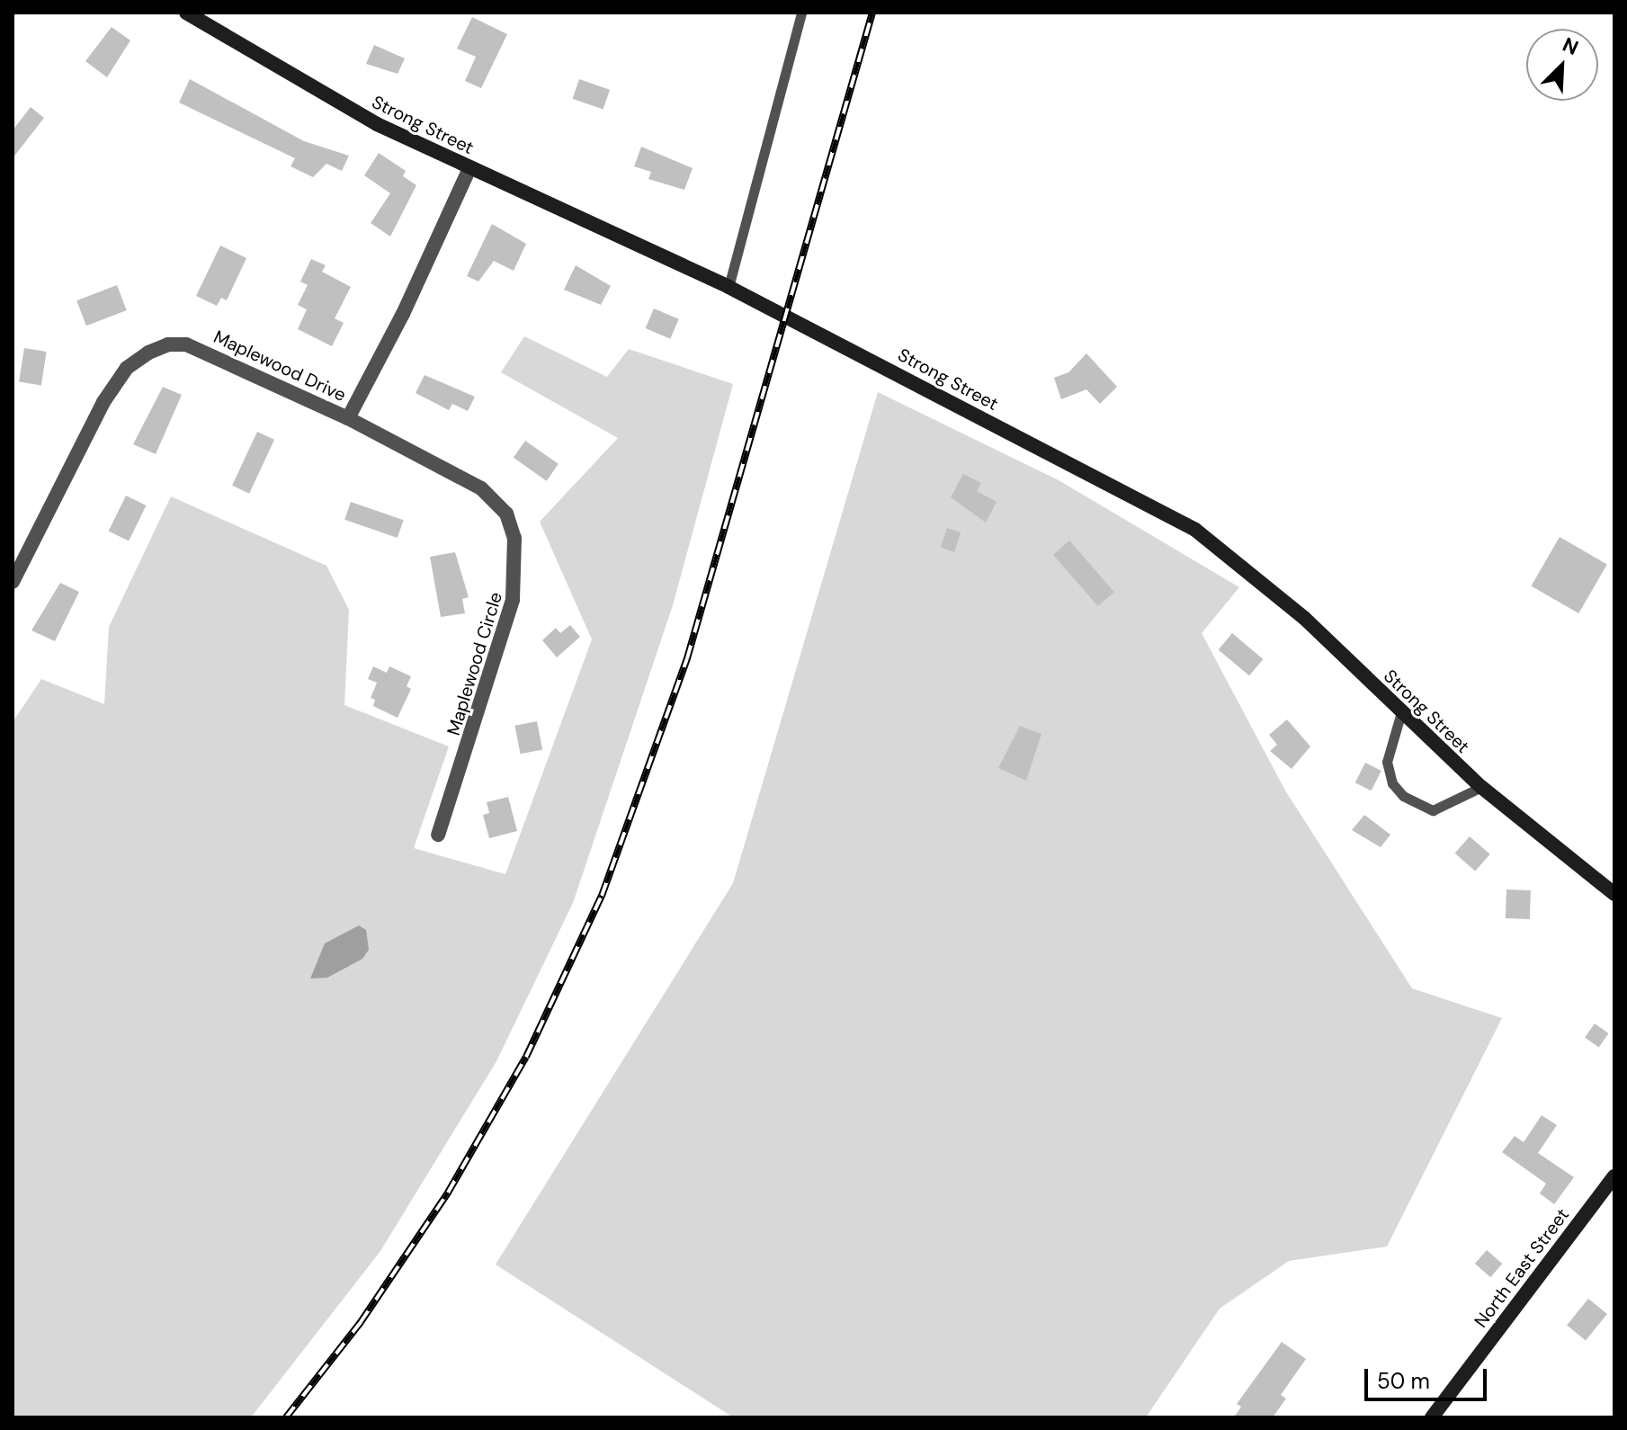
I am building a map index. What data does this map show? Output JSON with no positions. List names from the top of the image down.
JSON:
{
  "streets": {
    "main road": ["Strong Street", "North East Street"],
    "street": ["Maplewood Drive", "Maplewood Circle"]
  },
  "crossings": [
    ["Strong Street", "Maplewood Drive"],
    ["Maplewood Drive", "Maplewood Circle"]
  ],
  "scale_bar": "50 m",
  "north": "top right"
}
